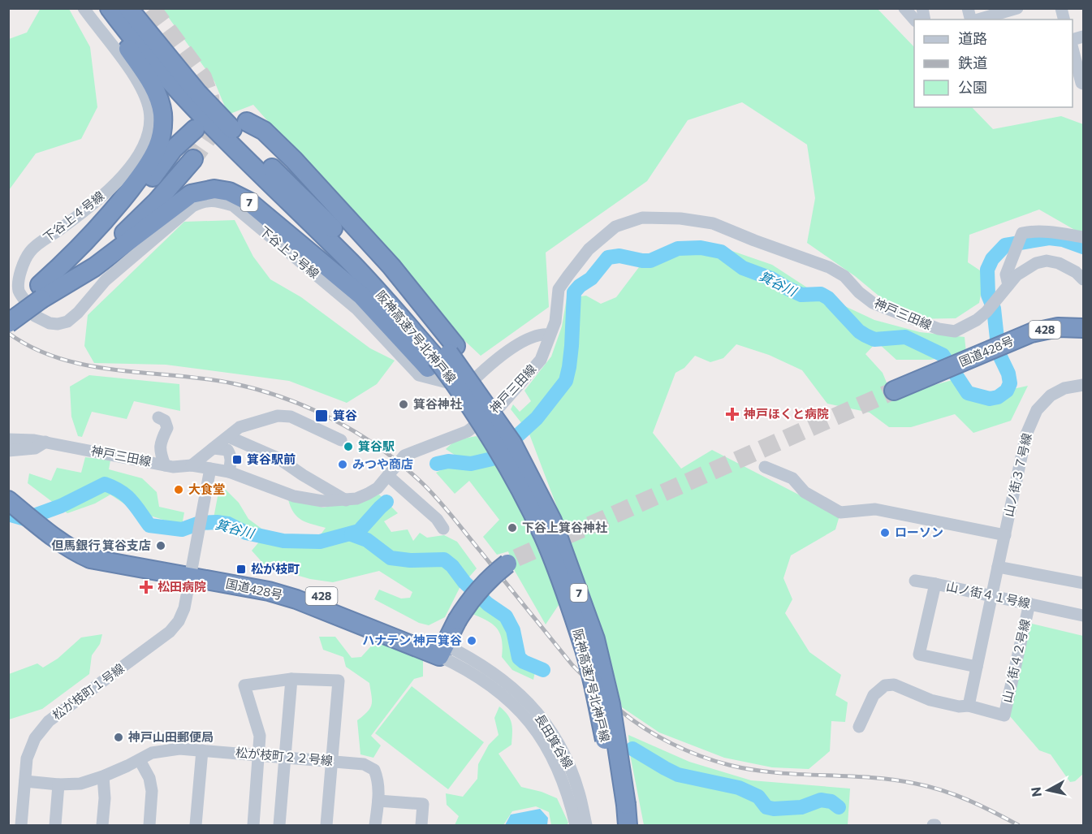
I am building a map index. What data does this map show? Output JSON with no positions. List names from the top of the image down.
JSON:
{
  "streets": {
    "highway": [
      "7",
      "428",
      "阪神高速7号北神戸線",
      "国道428号"
    ],
    "street": [
      "下谷上４号線",
      "下谷上３号線",
      "神戸三田線",
      "山ノ街３７号線",
      "山ノ街４１号線",
      "山ノ街４２号線",
      "松が枝町１号線",
      "長田箕谷線",
      "松が枝町２２号線"
    ]
  },
  "crossings": [
    ["7", "下谷上４号線"],
    ["7", "下谷上３号線"],
    ["7", "阪神高速7号北神戸線"],
    ["下谷上４号線", "下谷上３号線"],
    ["下谷上３号線", "神戸三田線"],
    ["神戸三田線", "松が枝町１号線"],
    ["国道428号", "松が枝町１号線"],
    ["国道428号", "長田箕谷線"],
    ["山ノ街３７号線", "山ノ街４１号線"],
    ["山ノ街４１号線", "山ノ街４２号線"],
    ["松が枝町１号線", "松が枝町２２号線"]
  ],
  "water": ["箕谷川"],
  "places": {
    "other": [
      "箕谷神社",
      "箕谷駅",
      "みつや商店",
      "大食堂",
      "下谷上箕谷神社",
      "ローソン",
      "但馬銀行 箕谷支店",
      "ハナテン 神戸箕谷",
      "神戸山田郵便局"
    ],
    "health": ["神戸ほくと病院", "松田病院"],
    "transit": ["箕谷", "箕谷駅前", "松が枝町"]
  },
  "legend": ["道路", "鉄道", "公園"],
  "north": "left"
}
